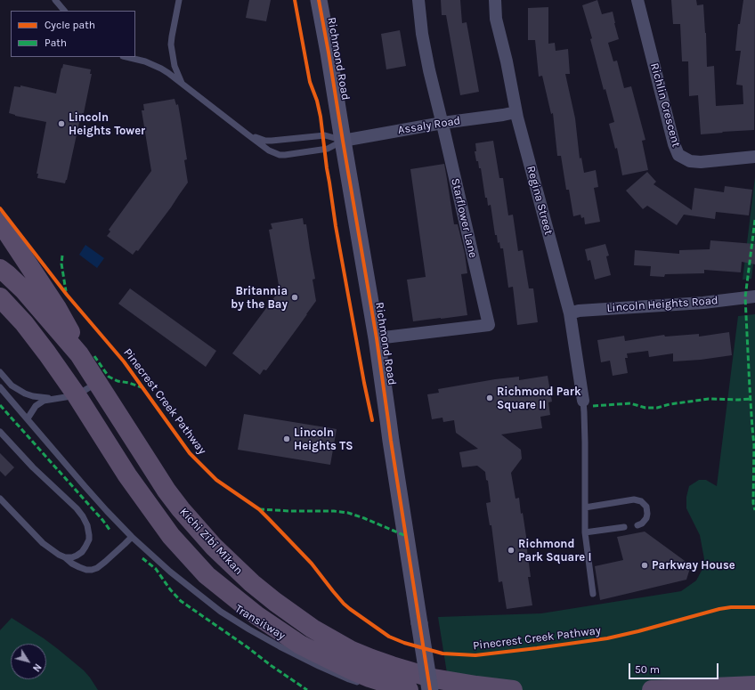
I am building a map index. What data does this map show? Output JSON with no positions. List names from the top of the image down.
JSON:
{
  "streets": {
    "highway": ["Kichi Zībī Mīkan"],
    "main road": ["Richmond Road"],
    "street": [
      "Richlin Crescent",
      "Assaly Road",
      "Regina Street",
      "Starflower Lane",
      "Lincoln Heights Road"
    ],
    "lane": ["Transitway"],
    "cycle path": ["Pinecrest Creek Pathway"]
  },
  "crossings": [
    ["Richmond Road", "Assaly Road"],
    ["Richmond Road", "Starflower Lane"],
    ["Assaly Road", "Regina Street"],
    ["Assaly Road", "Starflower Lane"],
    ["Regina Street", "Lincoln Heights Road"]
  ],
  "places": [
    "Lincoln Heights Tower",
    "Britannia by the Bay",
    "Richmond Park Square II",
    "Lincoln Heights TS",
    "Richmond Park Square I",
    "Parkway House"
  ],
  "legend": ["Cycle path", "Path"],
  "scale_bar": "50 m",
  "north": "bottom right"
}
